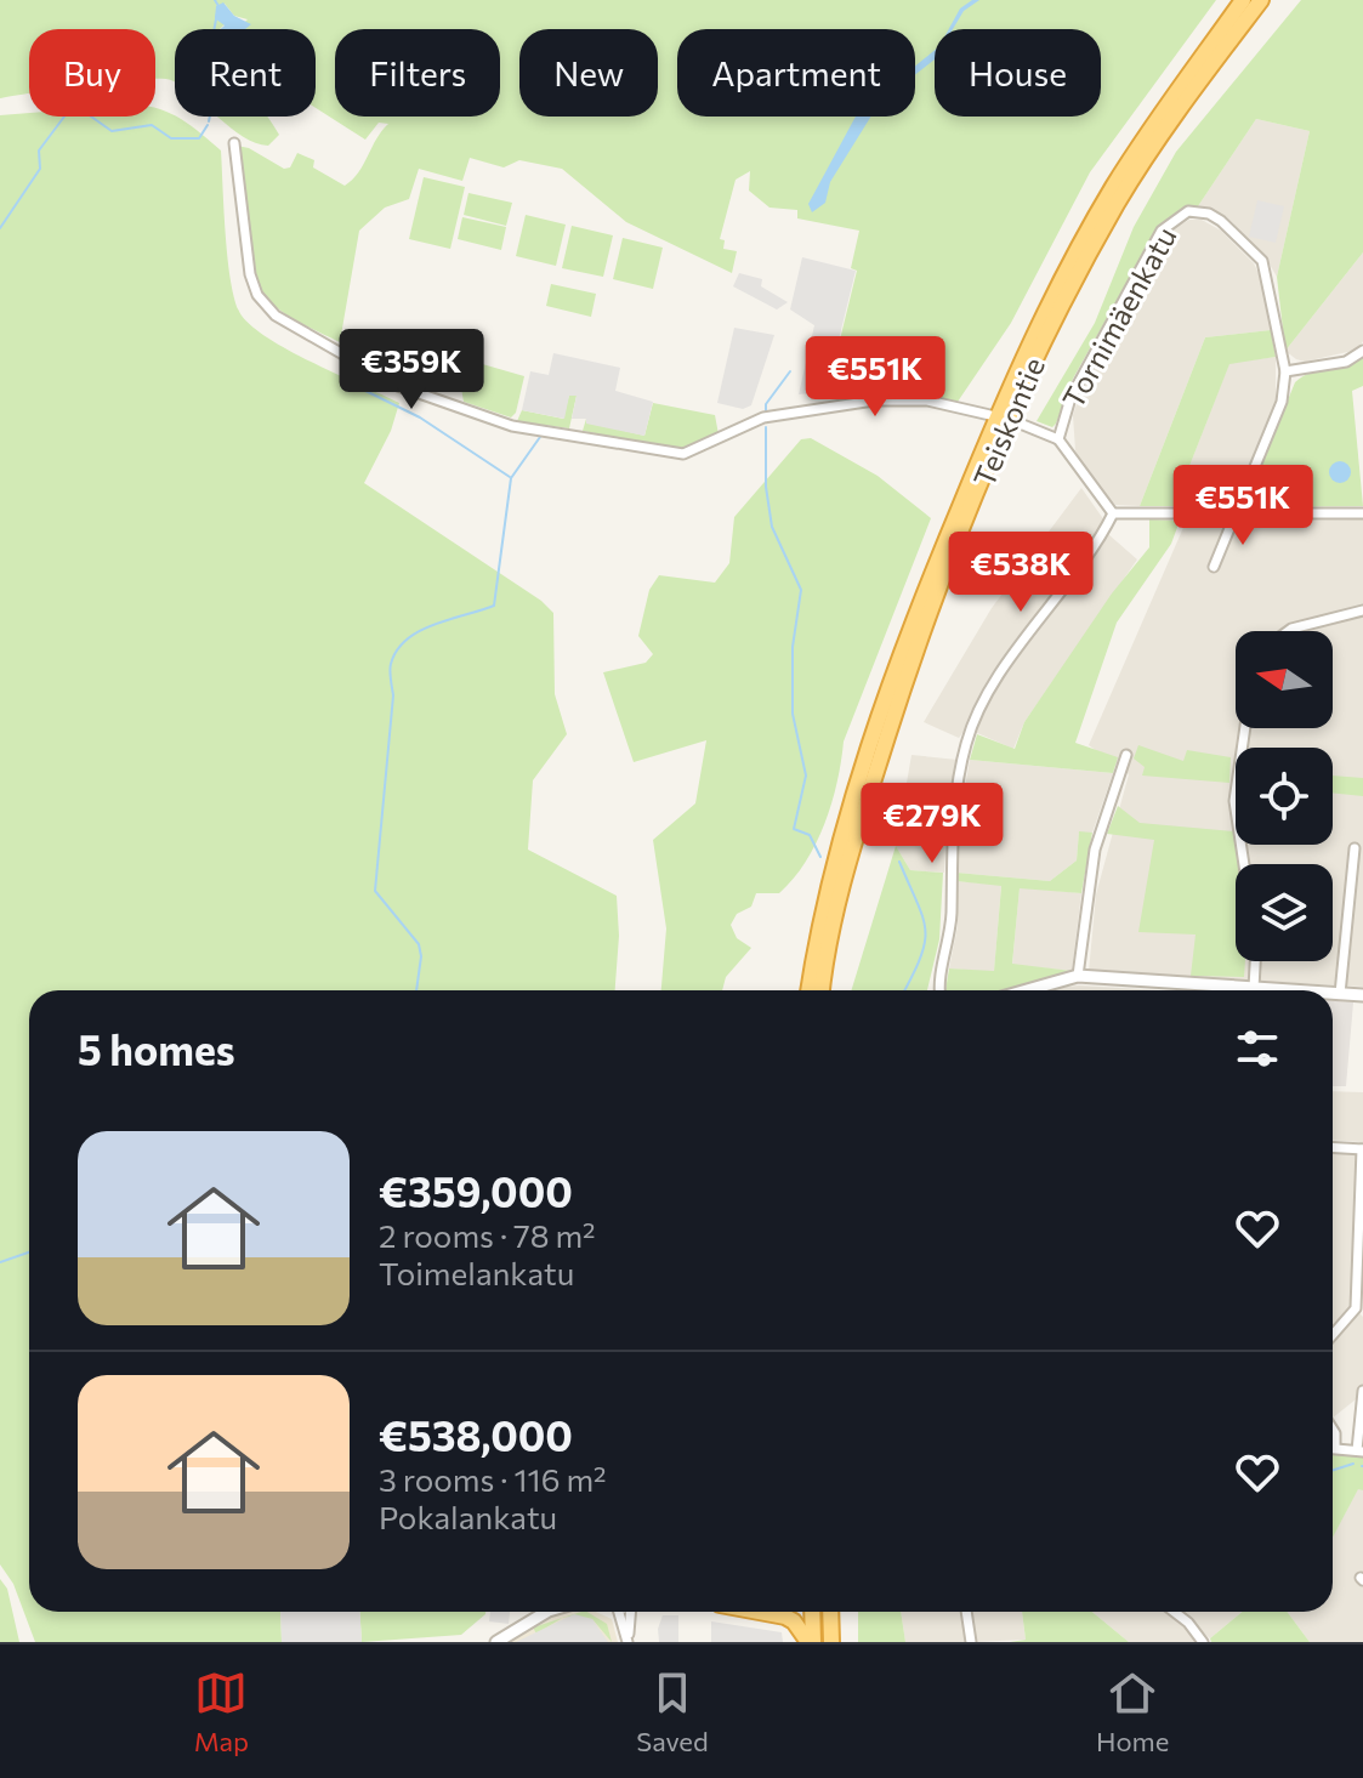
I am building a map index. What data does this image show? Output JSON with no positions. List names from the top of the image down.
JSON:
{
  "streets": {
    "highway": ["Teiskontie"],
    "street": ["Tornimäenkatu"]
  },
  "north": "left",
  "page": {
    "chip": [
      "Buy",
      "Rent",
      "Filters",
      "New",
      "Apartment",
      "House"
    ],
    "price": [
      "€359K",
      "€551K",
      "€551K",
      "€538K",
      "€279K"
    ],
    "heading": "5 homes",
    "list": [
      {
        "name": "€359,000",
        "note": "2 rooms · 78 m² · Toimelankatu"
      },
      {
        "name": "€538,000",
        "note": "3 rooms · 116 m² · Pokalankatu"
      }
    ],
    "tabs": ["Map", "Saved", "Home"]
  }
}
